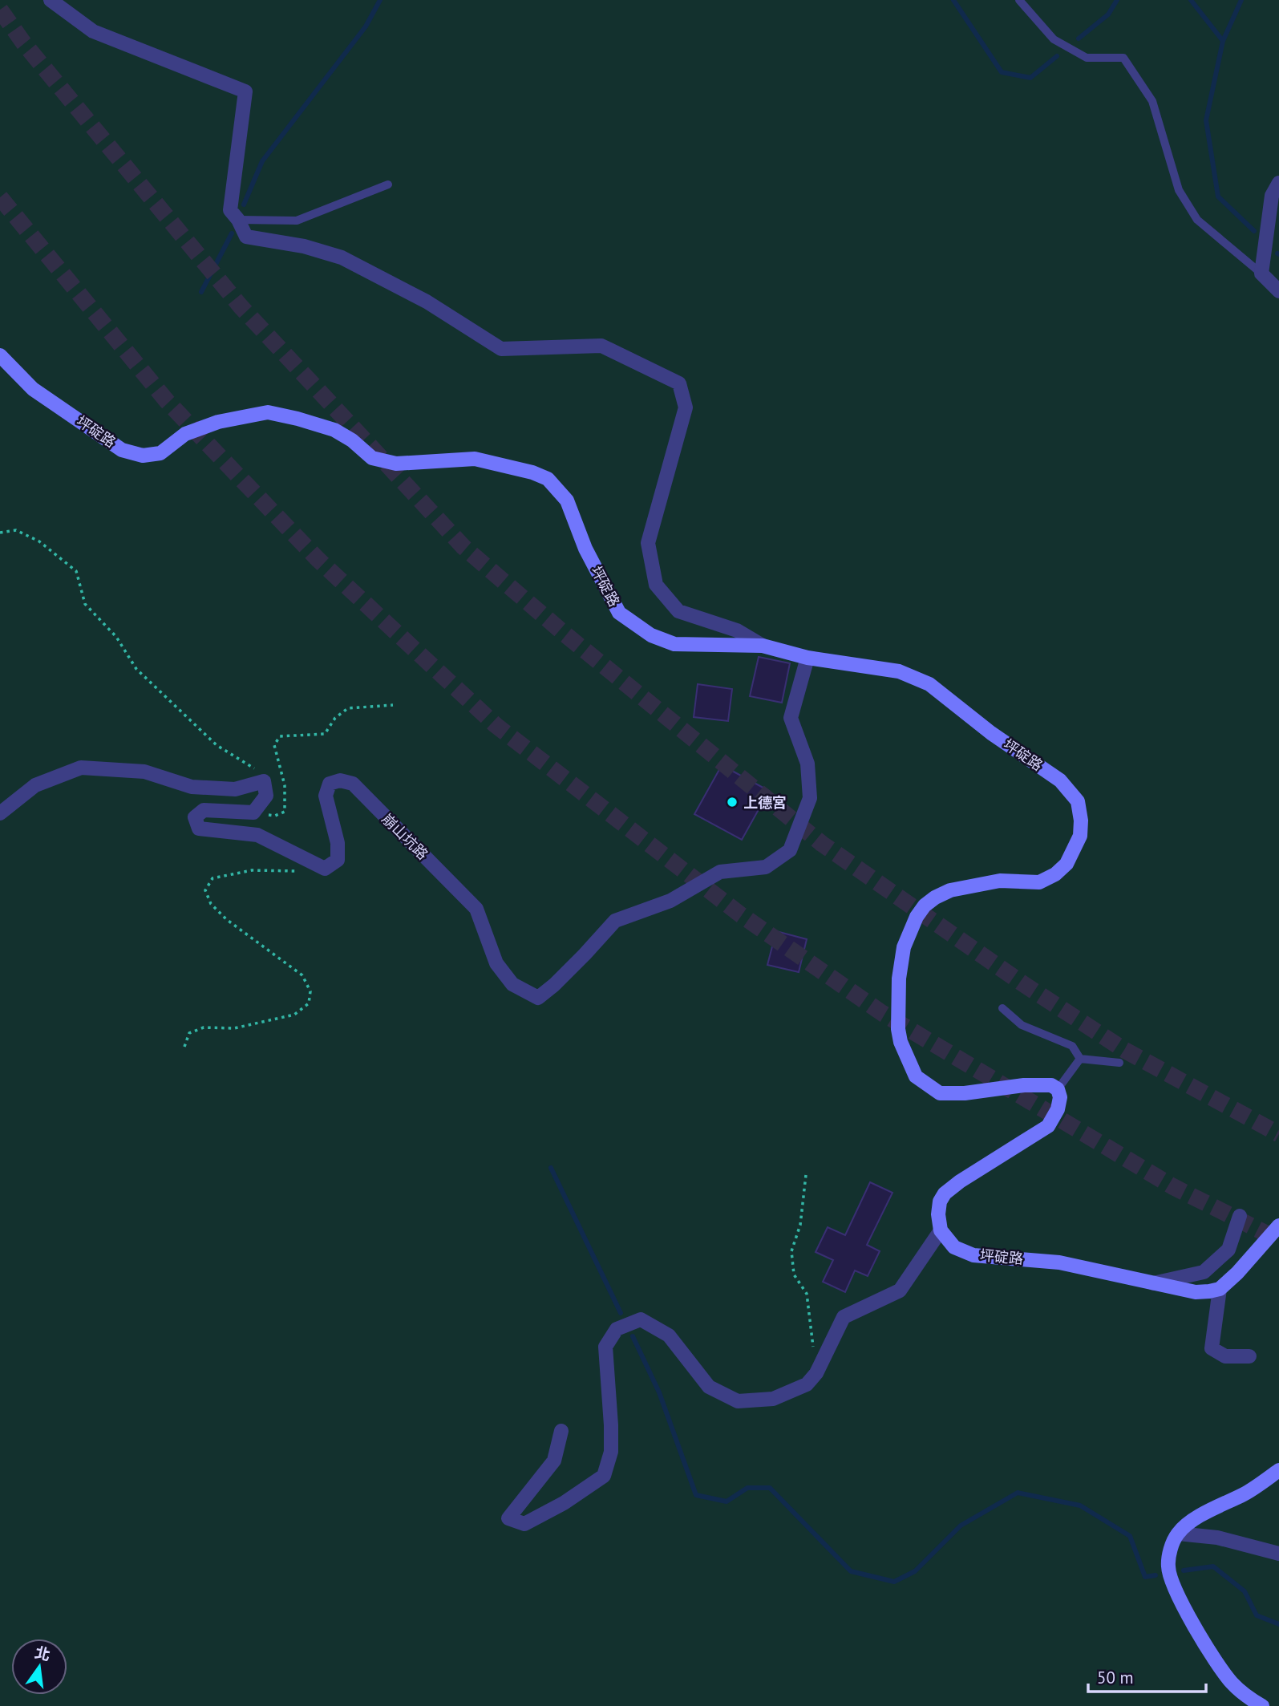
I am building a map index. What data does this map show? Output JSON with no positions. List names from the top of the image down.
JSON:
{
  "streets": {
    "main road": ["坪碇路"],
    "street": ["崩山坑路"]
  },
  "crossings": [
    ["坪碇路", "崩山坑路"]
  ],
  "places": ["上德宮"],
  "scale_bar": "50 m",
  "north": "top"
}
